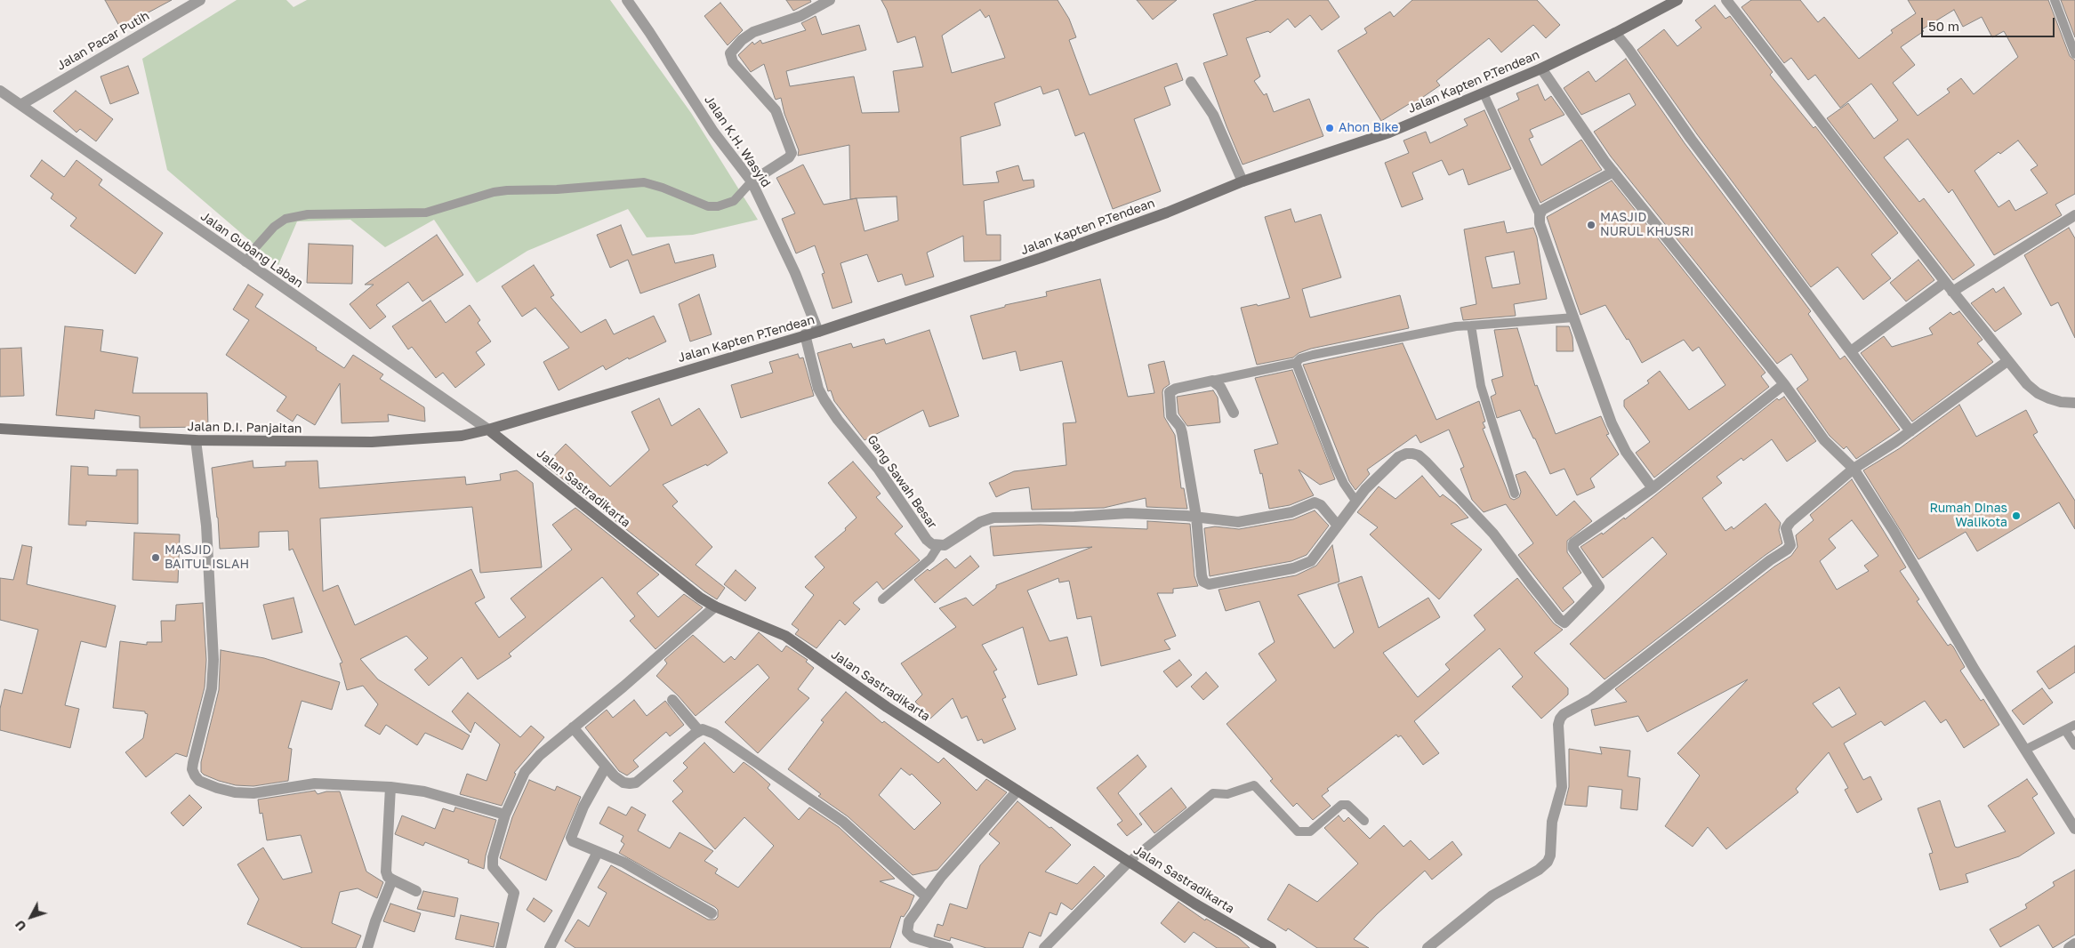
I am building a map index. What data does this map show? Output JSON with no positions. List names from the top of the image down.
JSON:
{
  "streets": {
    "street": [
      "Jalan Pacar Putih",
      "Jalan Kapten P.Tendean",
      "Jalan K.H. Wasyid",
      "Jalan Gubang Laban",
      "Jalan D.I. Panjaitan",
      "Gang Sawah Besar",
      "Jalan Sastradikarta"
    ]
  },
  "crossings": [
    ["Jalan Pacar Putih", "Jalan Gubang Laban"],
    ["Jalan Kapten P.Tendean", "Jalan K.H. Wasyid"],
    ["Jalan Kapten P.Tendean", "Jalan Gubang Laban"],
    ["Jalan Kapten P.Tendean", "Jalan D.I. Panjaitan"],
    ["Jalan Kapten P.Tendean", "Gang Sawah Besar"],
    ["Jalan Kapten P.Tendean", "Jalan Sastradikarta"],
    ["Jalan Gubang Laban", "Jalan D.I. Panjaitan"],
    ["Jalan Gubang Laban", "Jalan Sastradikarta"],
    ["Jalan D.I. Panjaitan", "Jalan Sastradikarta"]
  ],
  "places": [
    "Ahon Bike",
    "MASJID NURUL KHUSRI",
    "Rumah Dinas Walikota",
    "MASJID BAITUL ISLAH"
  ],
  "scale_bar": "50 m",
  "north": "bottom left"
}
